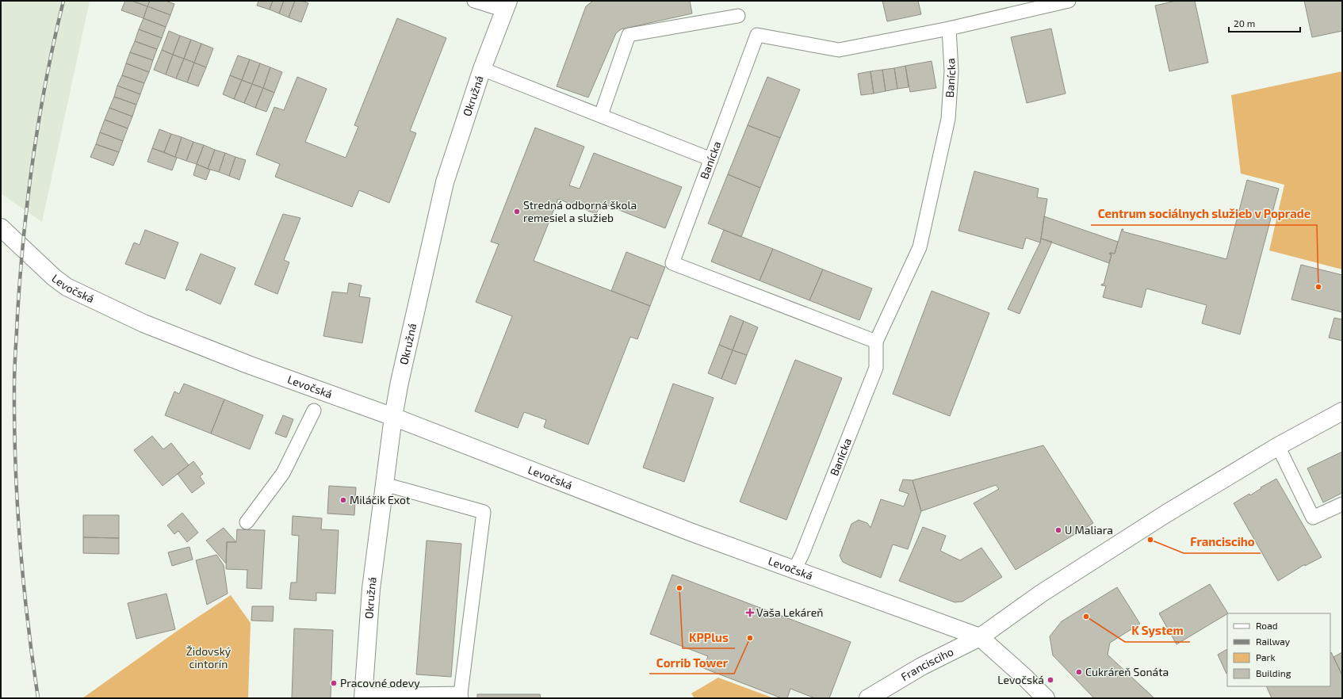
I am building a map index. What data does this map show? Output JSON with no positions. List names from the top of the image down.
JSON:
{
  "streets": {
    "street": ["Okružná", "Levočská", "Francisciho"],
    "lane": ["Banícka"]
  },
  "crossings": [
    ["Banícka", "Levočská"],
    ["Okružná", "Levočská"],
    ["Levočská", "Francisciho"]
  ],
  "parks": ["Židovský cintorín"],
  "places": {
    "other": [
      "Stredná odborná škola remesiel a služieb",
      "Centrum sociálnych služieb v Poprade",
      "Miláčik Exot",
      "U Maliara",
      "Francisciho",
      "KPPlus",
      "K System",
      "Corrib Tower",
      "Cukráreň Sonáta",
      "Levočská",
      "Pracovné odevy"
    ],
    "health": ["Vaša Lekáreň"]
  },
  "legend": [
    "Road",
    "Railway",
    "Park",
    "Building"
  ],
  "scale_bar": "20 m"
}
